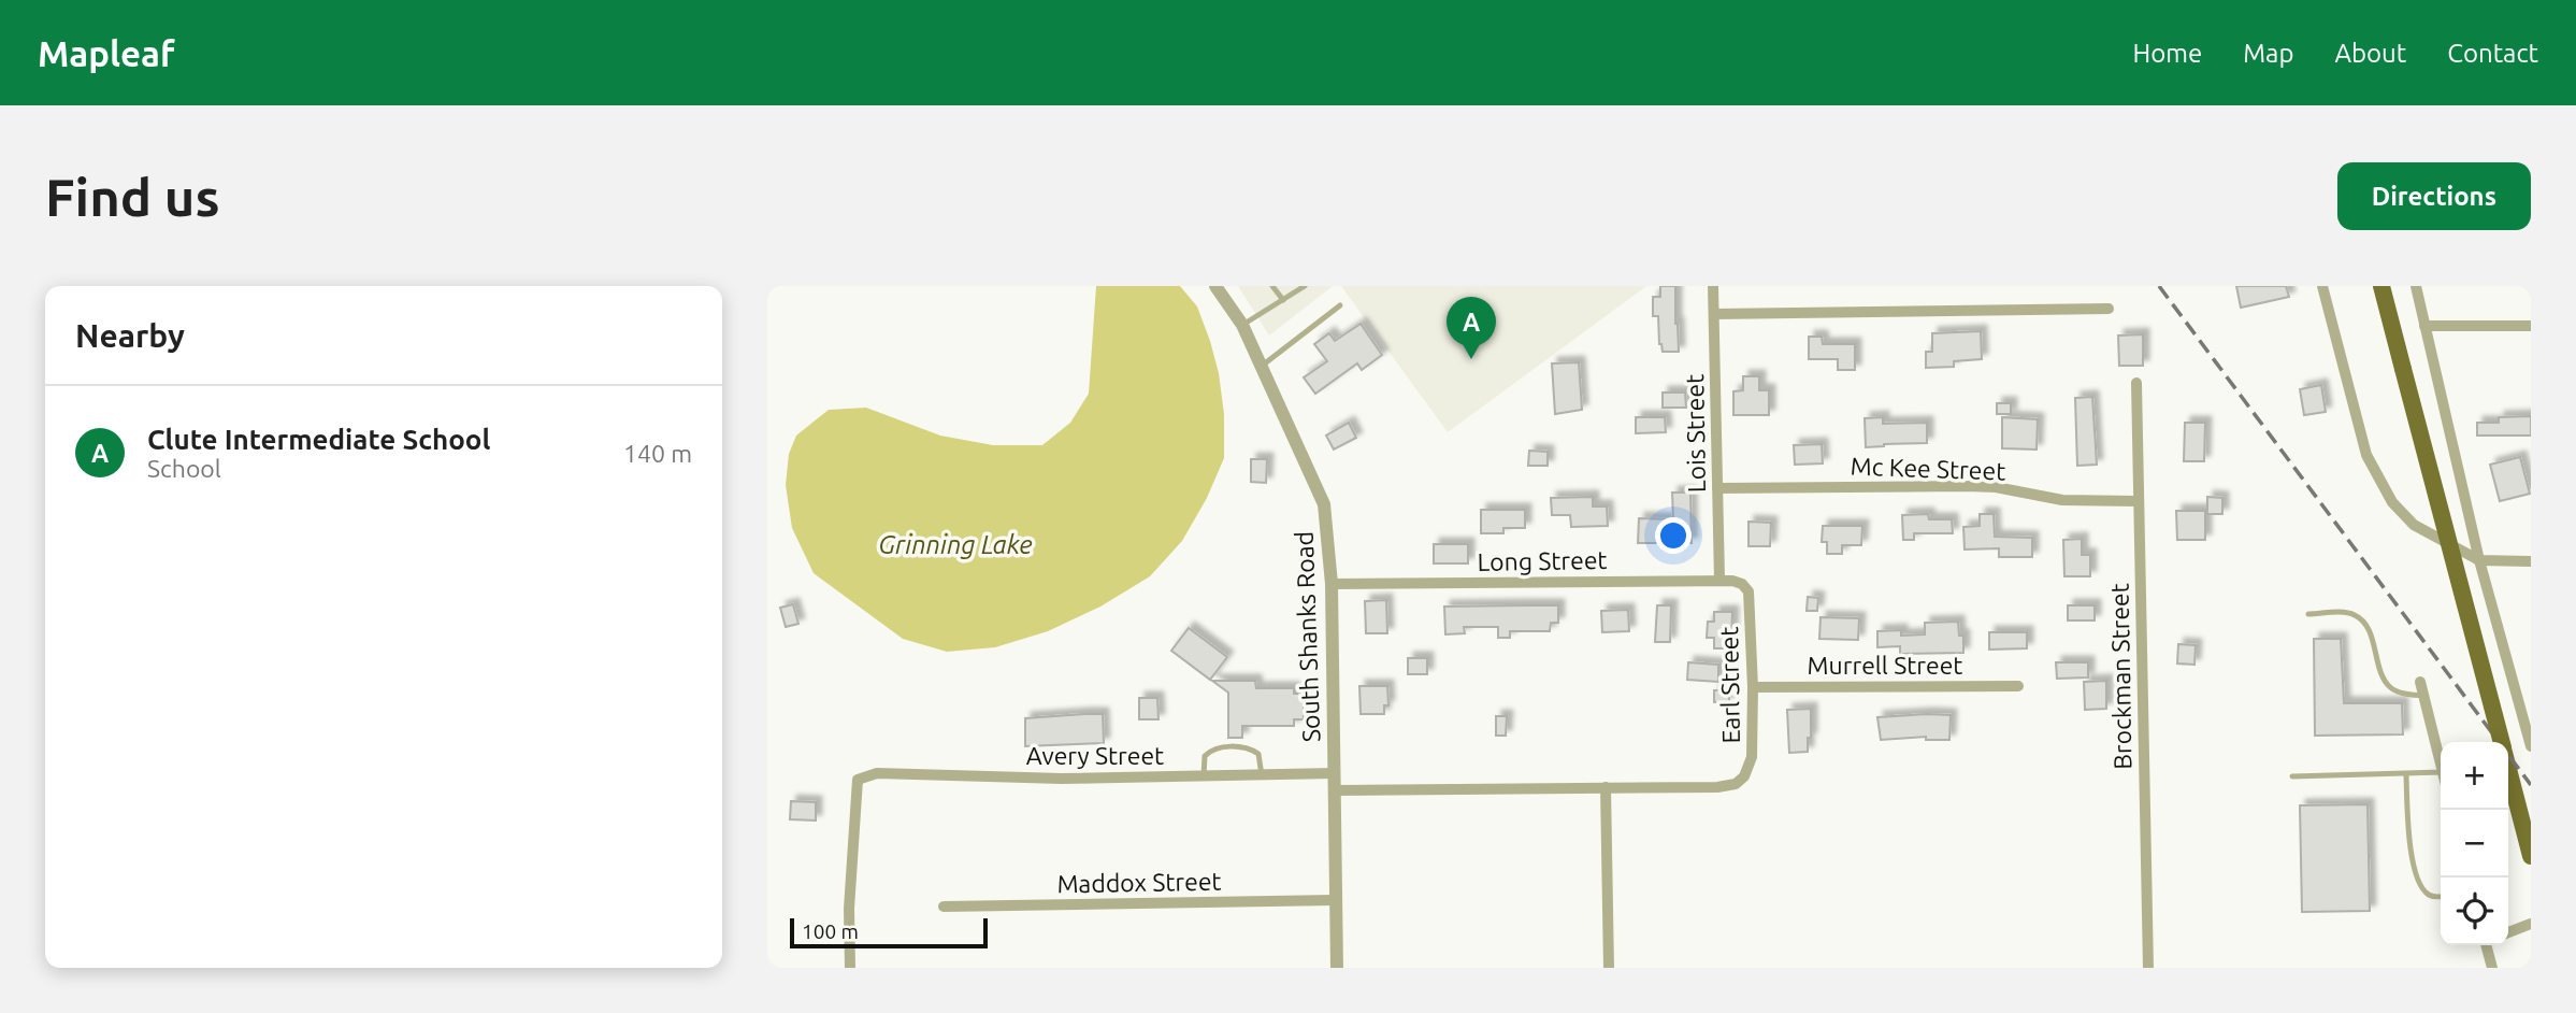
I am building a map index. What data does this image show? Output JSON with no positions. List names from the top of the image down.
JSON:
{
  "streets": {
    "street": [
      "Lois Street",
      "Mc Kee Street",
      "Long Street",
      "South Shanks Road",
      "Murrell Street",
      "Brockman Street",
      "Earl Street",
      "Avery Street",
      "Maddox Street"
    ]
  },
  "crossings": [
    ["Lois Street", "Mc Kee Street"],
    ["Lois Street", "Long Street"],
    ["Mc Kee Street", "Brockman Street"],
    ["Long Street", "South Shanks Road"],
    ["Long Street", "Earl Street"],
    ["South Shanks Road", "Avery Street"],
    ["South Shanks Road", "Maddox Street"],
    ["Murrell Street", "Earl Street"]
  ],
  "water": ["Grinning Lake"],
  "scale_bar": "100 m",
  "page": {
    "header": "Mapleaf",
    "nav": [
      "Home",
      "Map",
      "About",
      "Contact"
    ],
    "buttons": "Directions",
    "title": "Find us",
    "heading": "Nearby",
    "pins": "A",
    "list": [
      {
        "mark": "A",
        "name": "Clute Intermediate School",
        "note": "School",
        "value": "140 m"
      }
    ],
    "map_buttons": ["+", "−"],
    "scale": "100 m"
  }
}
